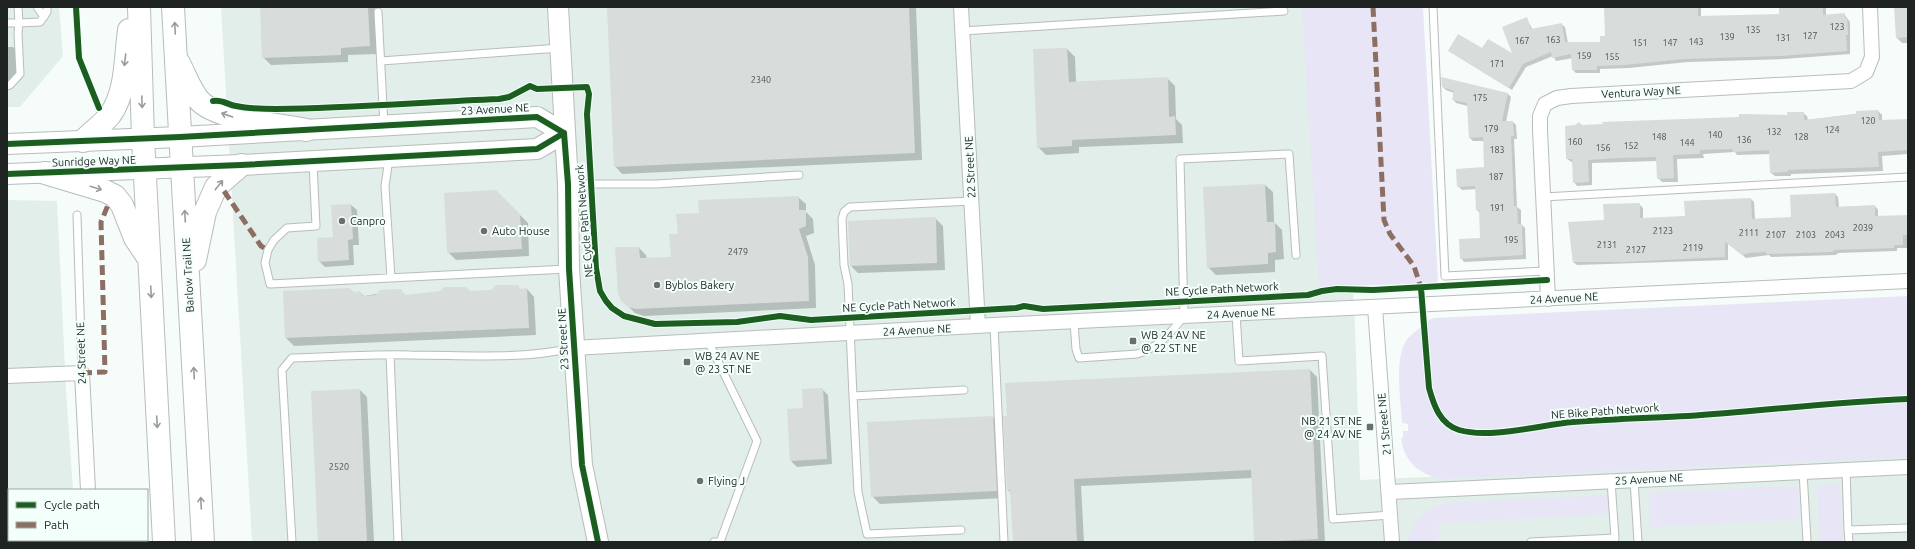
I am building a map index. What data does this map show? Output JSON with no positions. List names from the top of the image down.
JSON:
{
  "streets": {
    "main road": ["Barlow Trail NE"],
    "street": [
      "Ventura Way NE",
      "23 Avenue NE",
      "Sunridge Way NE",
      "22 Street NE",
      "24 Avenue NE",
      "23 Street NE",
      "24 Street NE",
      "21 Street NE",
      "25 Avenue NE"
    ],
    "cycle path": ["NE Cycle Path Network", "NE Bike Path Network"]
  },
  "crossings": [
    ["Ventura Way NE", "24 Avenue NE"],
    ["23 Avenue NE", "Sunridge Way NE"],
    ["23 Avenue NE", "Barlow Trail NE"],
    ["23 Avenue NE", "23 Street NE"],
    ["Sunridge Way NE", "Barlow Trail NE"],
    ["22 Street NE", "24 Avenue NE"],
    ["24 Avenue NE", "23 Street NE"],
    ["24 Avenue NE", "21 Street NE"],
    ["21 Street NE", "25 Avenue NE"]
  ],
  "places": {
    "other": [
      "Canpro",
      "Auto House",
      "Byblos Bakery",
      "Flying J"
    ],
    "transit": ["WB 24 AV NE @ 22 ST NE", "WB 24 AV NE @ 23 ST NE", "NB 21 ST NE @ 24 AV NE"]
  },
  "house_numbers": [
    "123",
    "135",
    "127",
    "139",
    "131",
    "163",
    "167",
    "143",
    "151",
    "147",
    "159",
    "155",
    "171",
    "2340",
    "175",
    "120",
    "179",
    "124",
    "132",
    "140",
    "148",
    "128",
    "136",
    "160",
    "144",
    "152",
    "156",
    "183",
    "187",
    "191",
    "2039",
    "2123",
    "2111",
    "2107",
    "2103",
    "2043",
    "195",
    "2131",
    "2119",
    "2127",
    "2479",
    "2520"
  ],
  "legend": ["Cycle path", "Path"]
}
